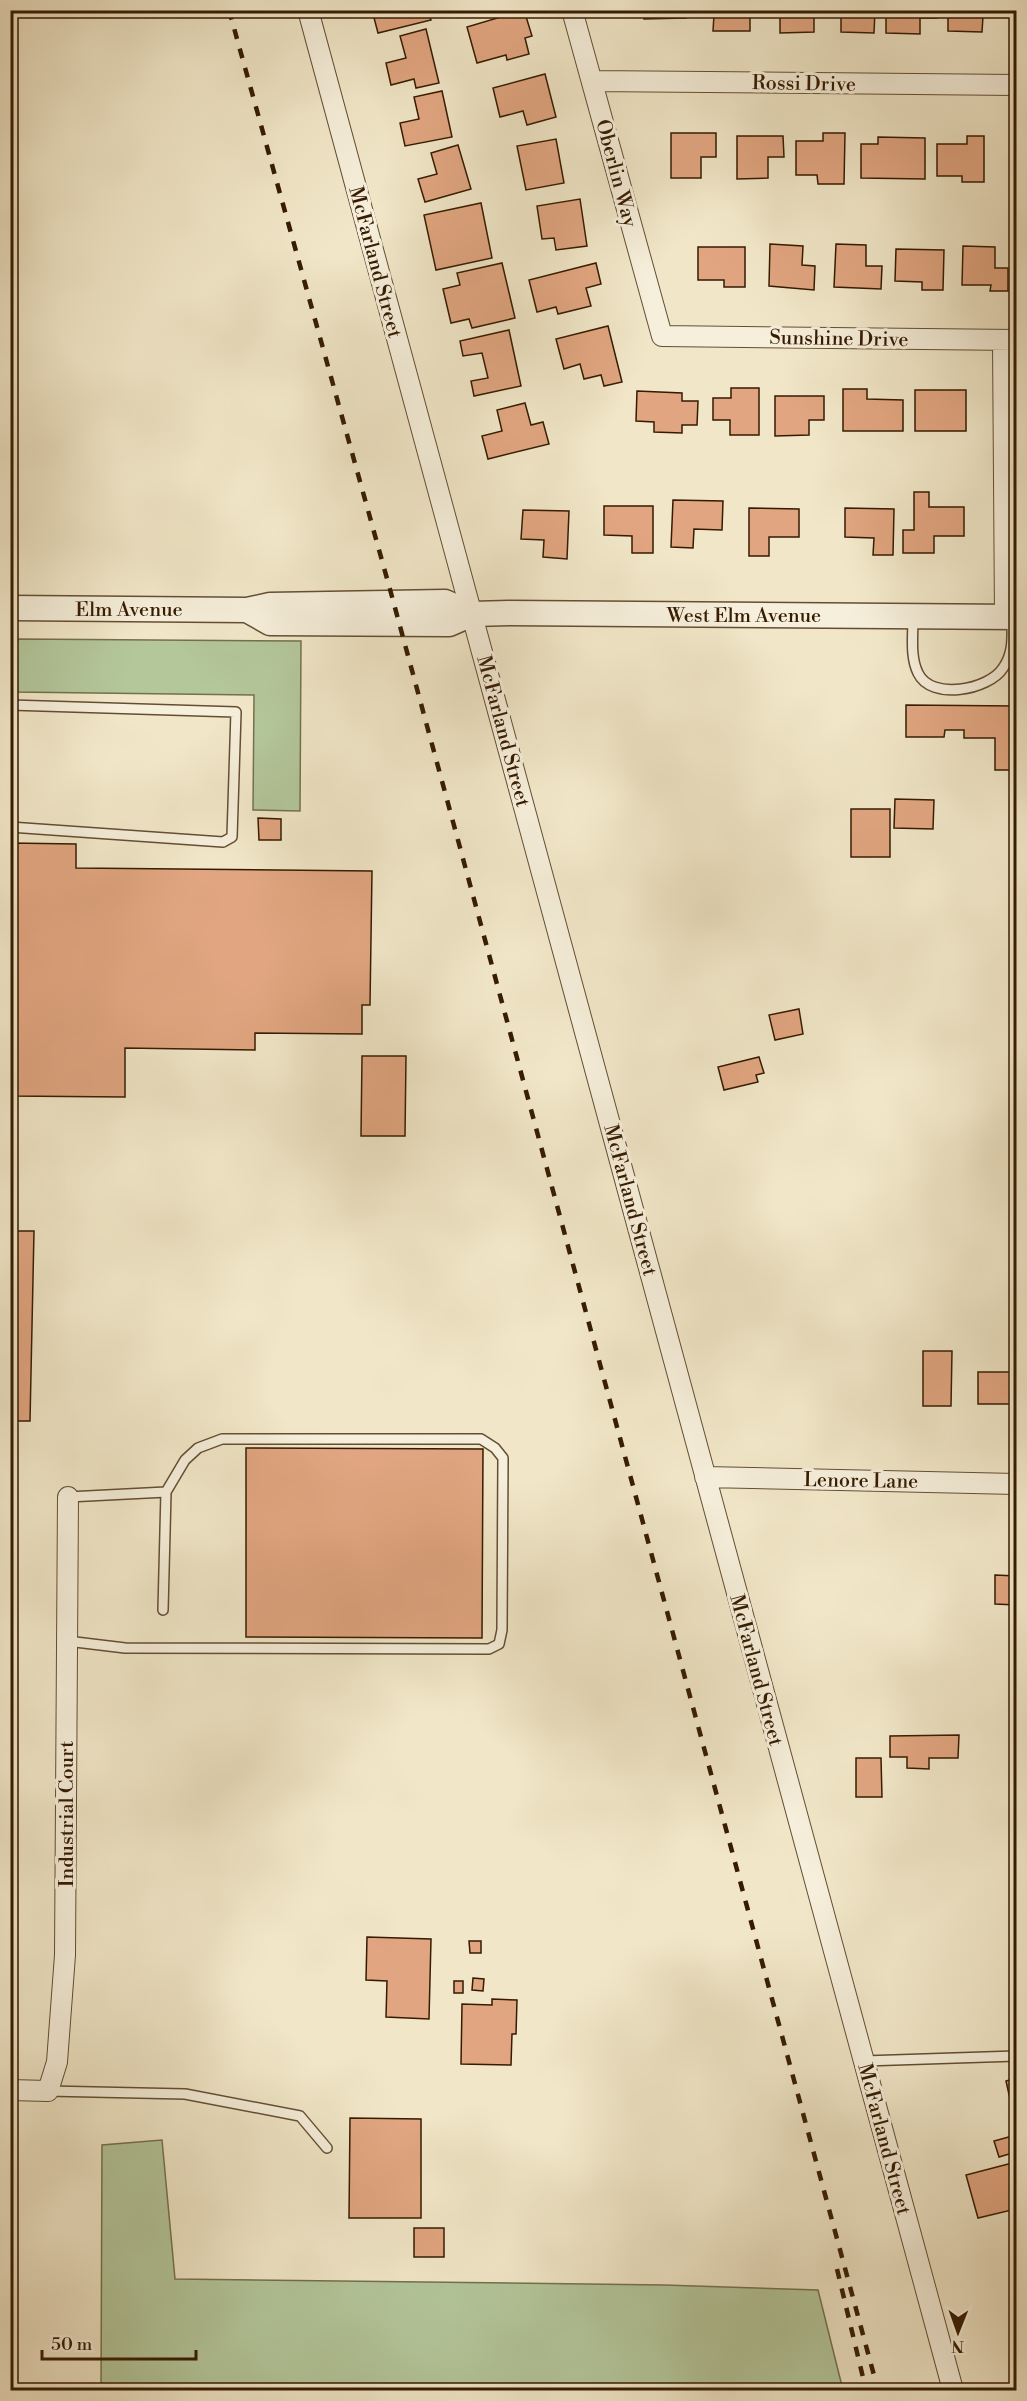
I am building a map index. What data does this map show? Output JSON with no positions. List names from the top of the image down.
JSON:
{
  "streets": {
    "street": [
      "Rossi Drive",
      "Oberlin Way",
      "McFarland Street",
      "Sunshine Drive",
      "Elm Avenue",
      "West Elm Avenue",
      "Lenore Lane",
      "Industrial Court"
    ]
  },
  "crossings": [
    ["Rossi Drive", "Oberlin Way"],
    ["Oberlin Way", "Sunshine Drive"],
    ["McFarland Street", "West Elm Avenue"],
    ["McFarland Street", "Lenore Lane"],
    ["Elm Avenue", "West Elm Avenue"]
  ],
  "scale_bar": "50 m",
  "north": "bottom"
}
